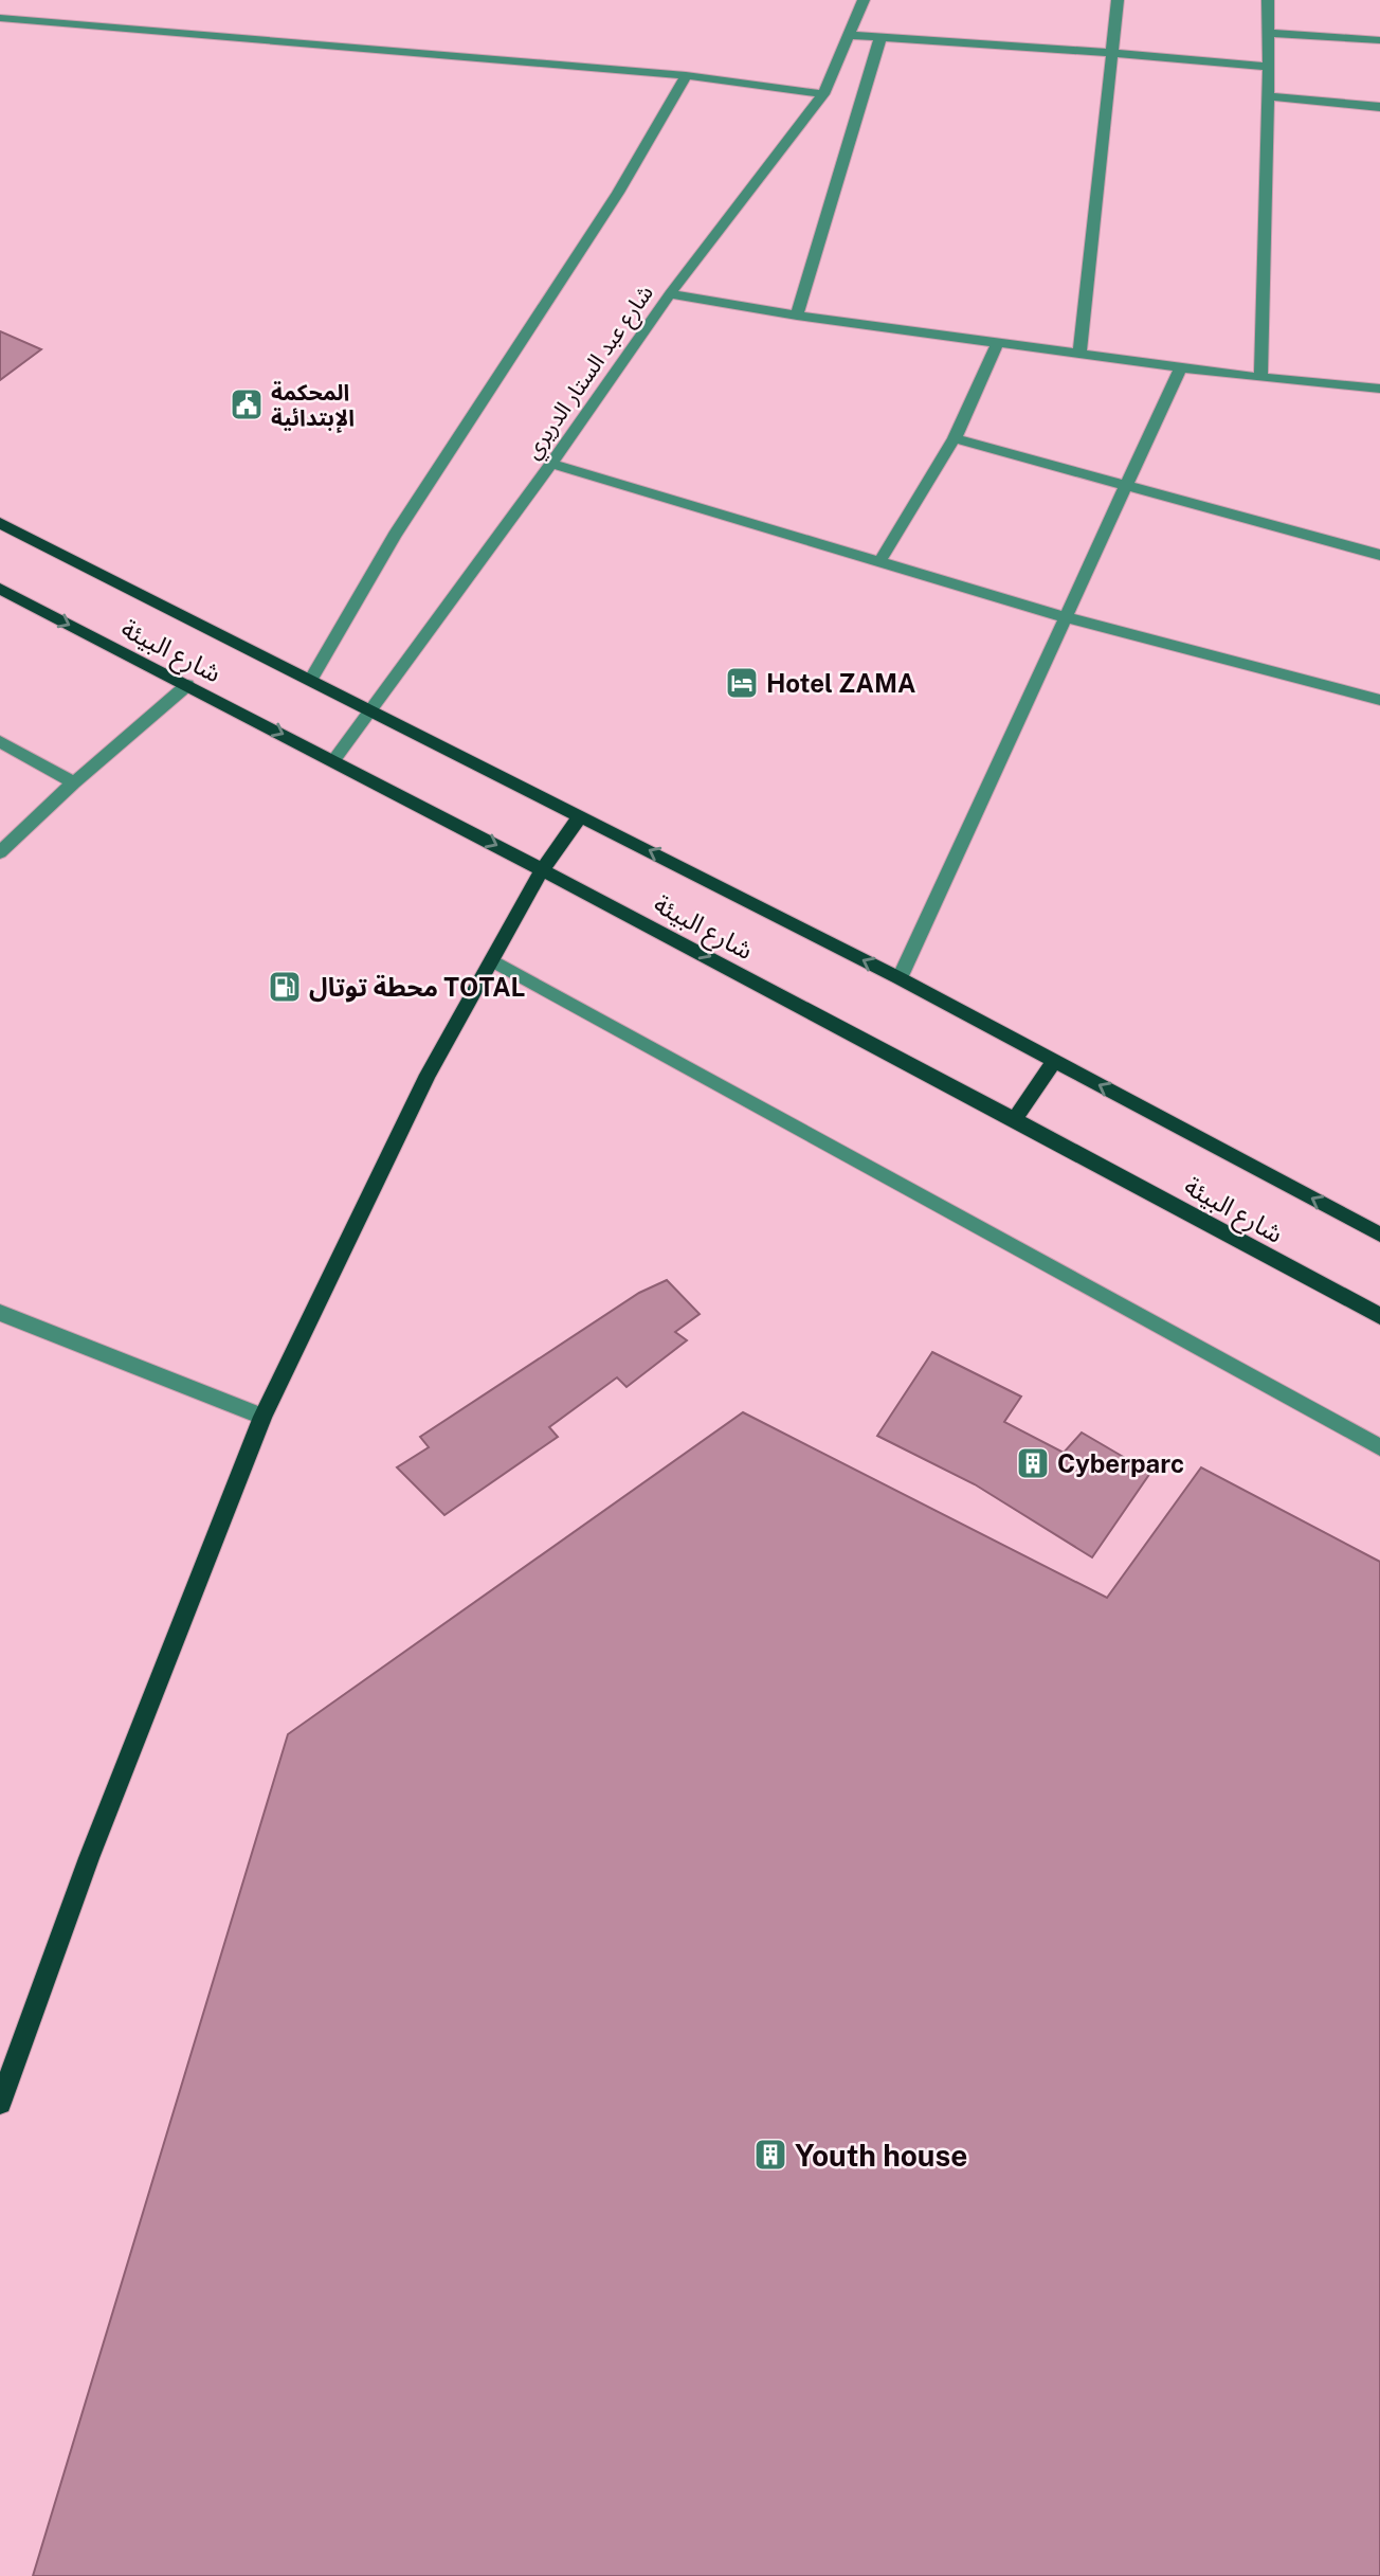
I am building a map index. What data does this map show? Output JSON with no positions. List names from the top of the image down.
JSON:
{
  "streets": {
    "main road": ["شارع البيئة"],
    "street": ["شارع عبد الستار الدريري"]
  },
  "crossings": [
    ["شارع عبد الستار الدريري", "شارع البيئة"]
  ],
  "places": {
    "public building": ["المحكمة الإبتدائية"],
    "hotel": ["Hotel ZAMA"],
    "fuel station": ["محطة توتال TOTAL"],
    "building": ["Cyberparc", "Youth house"]
  }
}
